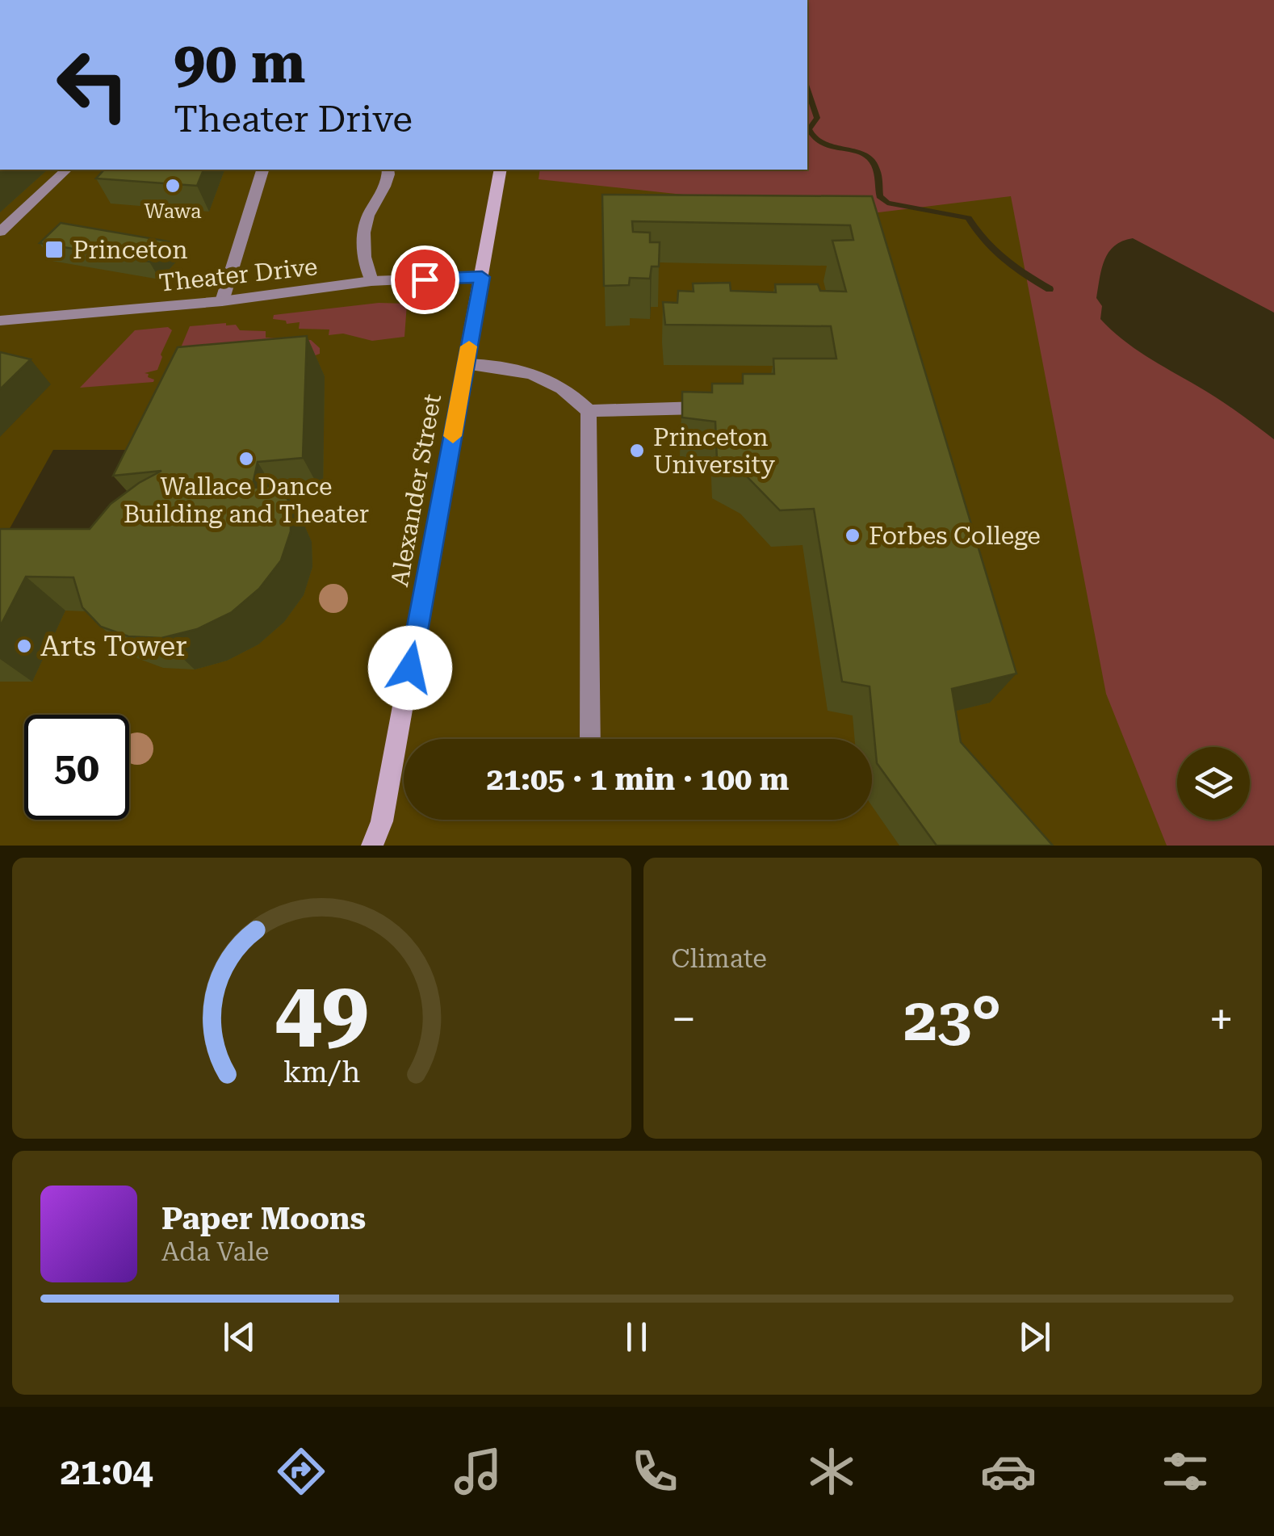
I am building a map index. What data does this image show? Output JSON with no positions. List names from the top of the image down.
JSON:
{
  "streets": {
    "main road": ["Alexander Street"],
    "street": ["Theater Drive"]
  },
  "crossings": [
    ["Theater Drive", "Alexander Street"]
  ],
  "places": {
    "other": [
      "Wawa",
      "Princeton University",
      "Wallace Dance Building and Theater",
      "Forbes College",
      "Arts Tower"
    ],
    "transit": ["Princeton"]
  },
  "page": {
    "turn": ["90 m", "Theater Drive"],
    "limit": "50",
    "trip": "21:05 · 1 min · 100 m",
    "tile": "Climate",
    "heat": ["−", "23°", "+"],
    "song": ["Paper Moons", "Ada Vale"],
    "tabs": "21:04",
    "gauge": ["49", "km/h"]
  }
}
